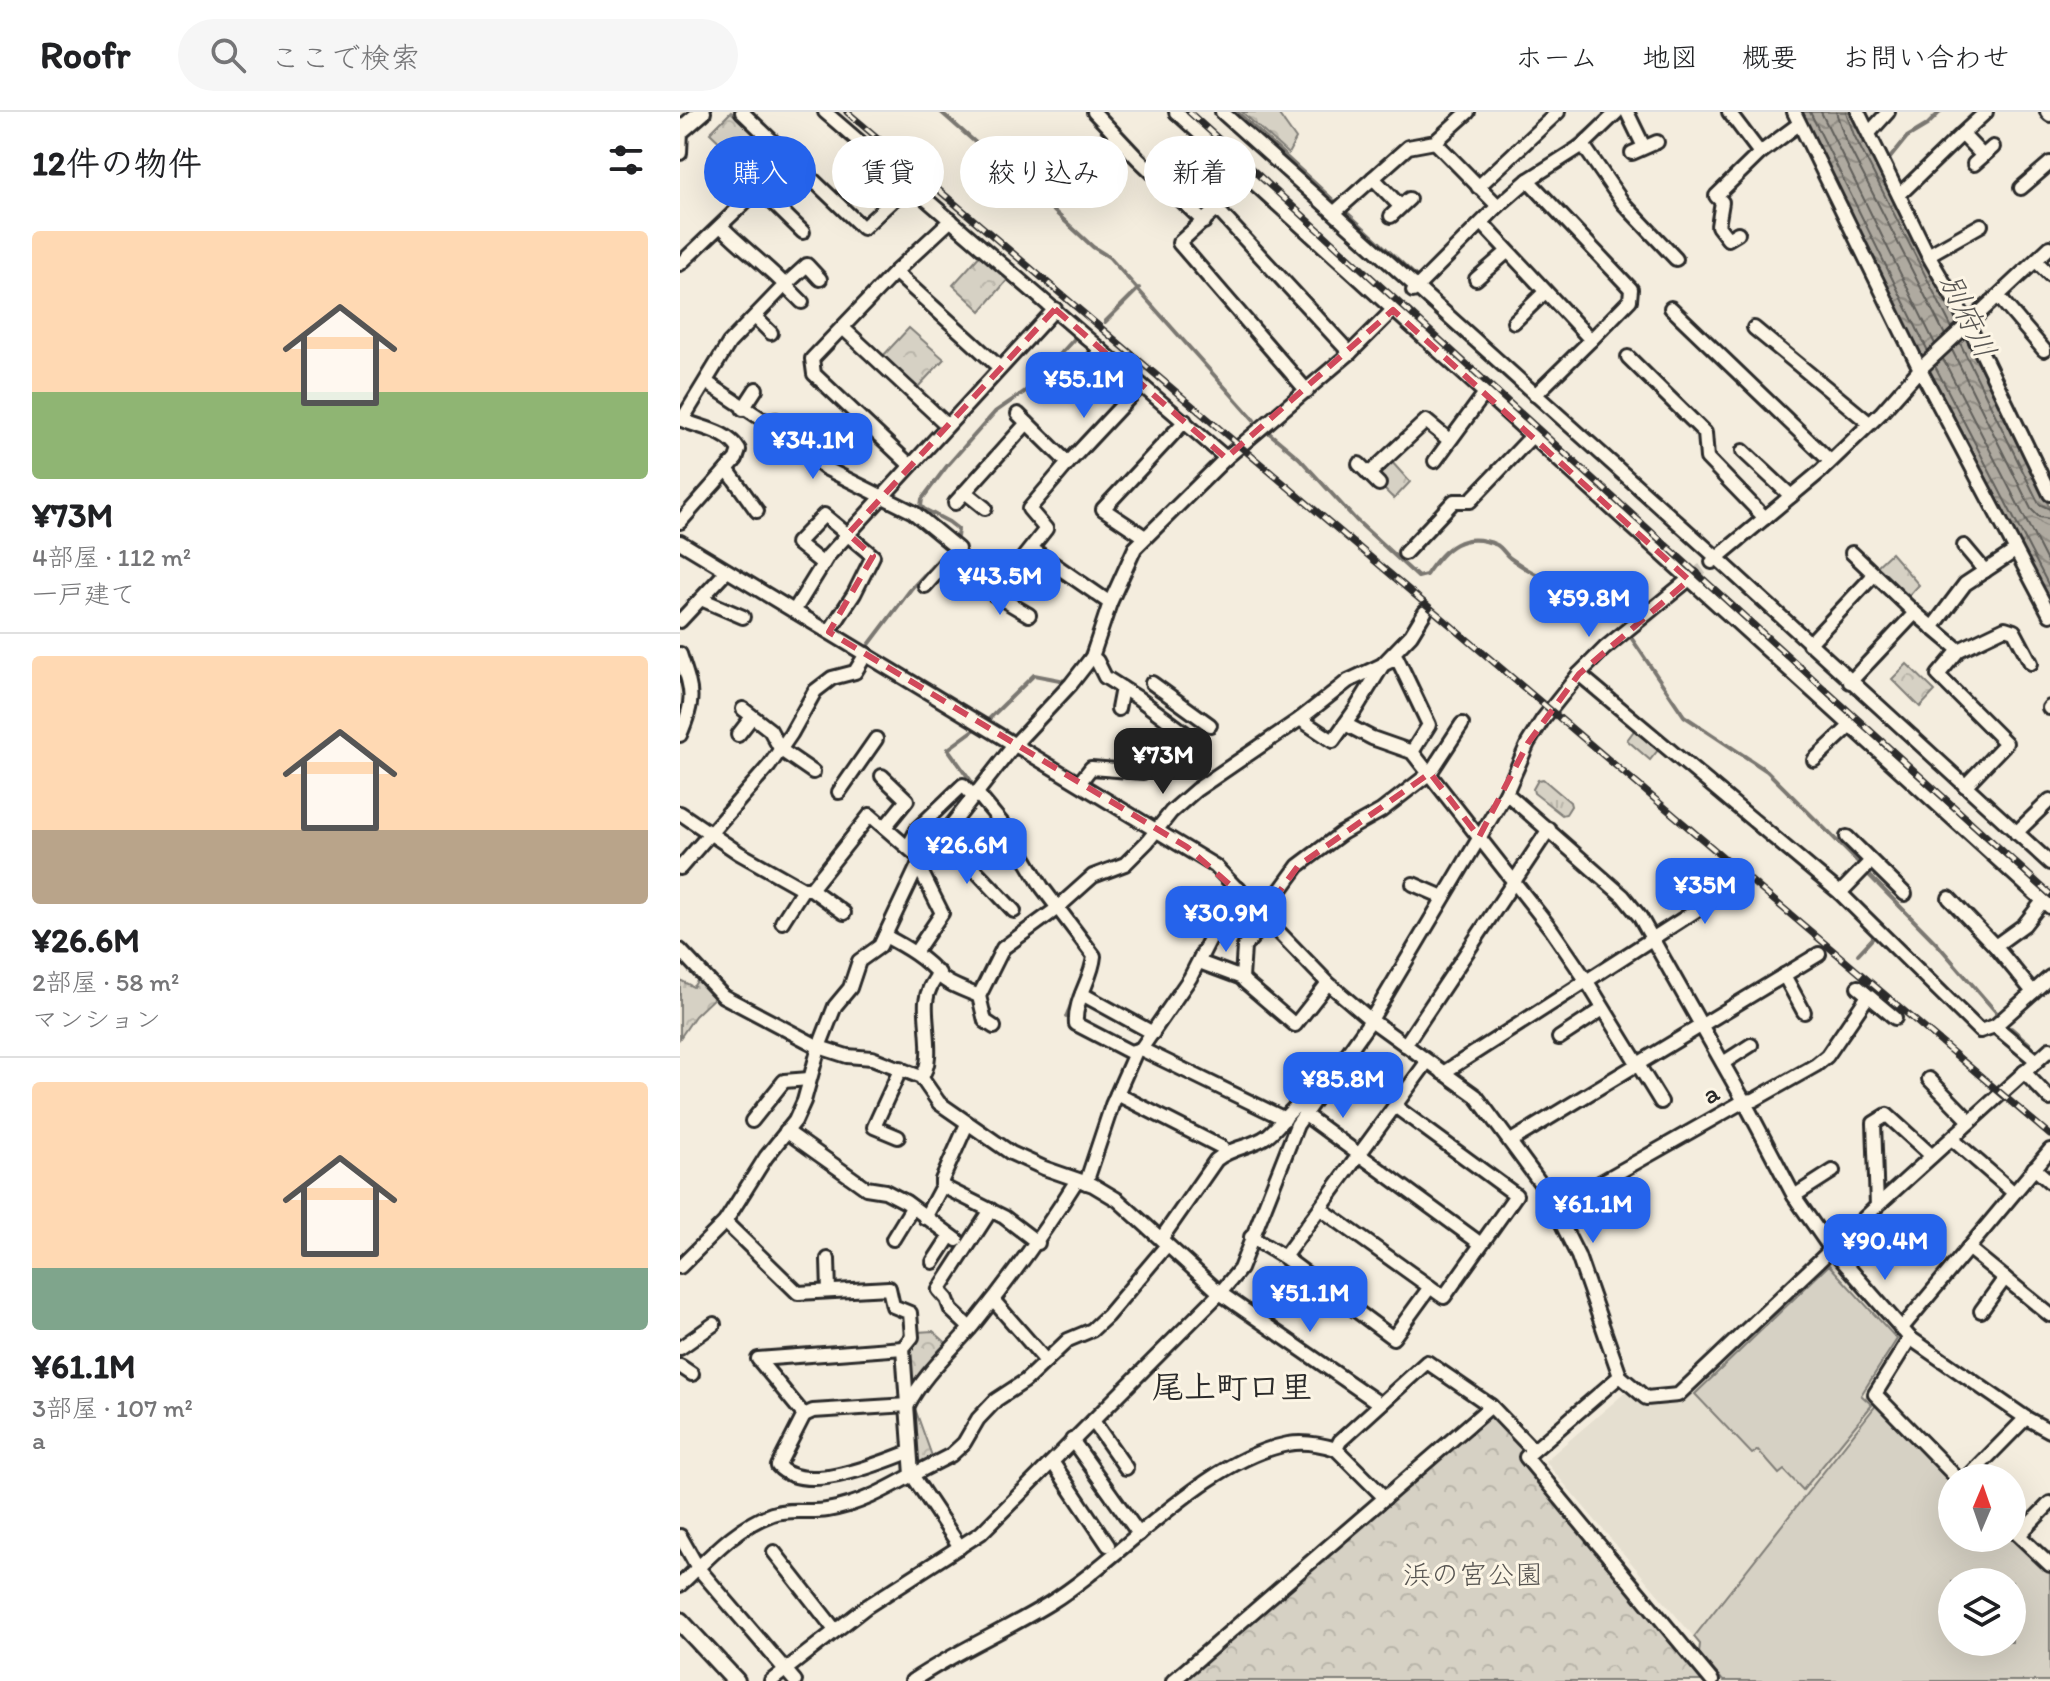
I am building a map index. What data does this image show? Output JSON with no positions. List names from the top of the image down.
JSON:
{
  "streets": {
    "street": ["a"]
  },
  "districts": ["尾上町口里"],
  "water": ["別府川"],
  "parks": ["浜の宮公園"],
  "north": "top",
  "page": {
    "header": "Roofr",
    "search": "ここで検索",
    "nav": [
      "ホーム",
      "地図",
      "概要",
      "お問い合わせ"
    ],
    "heading": "12件の物件",
    "chip": [
      "購入",
      "賃貸",
      "絞り込み",
      "新着"
    ],
    "list": [
      {
        "name": "¥73M",
        "note": "4部屋 · 112 m² · 一戸建て"
      },
      {
        "name": "¥26.6M",
        "note": "2部屋 · 58 m² · マンション"
      },
      {
        "name": "¥61.1M",
        "note": "3部屋 · 107 m² · a"
      }
    ],
    "price": [
      "¥55.1M",
      "¥34.1M",
      "¥43.5M",
      "¥59.8M",
      "¥73M",
      "¥26.6M",
      "¥35M",
      "¥30.9M",
      "¥85.8M",
      "¥61.1M",
      "¥90.4M",
      "¥51.1M"
    ]
  }
}
